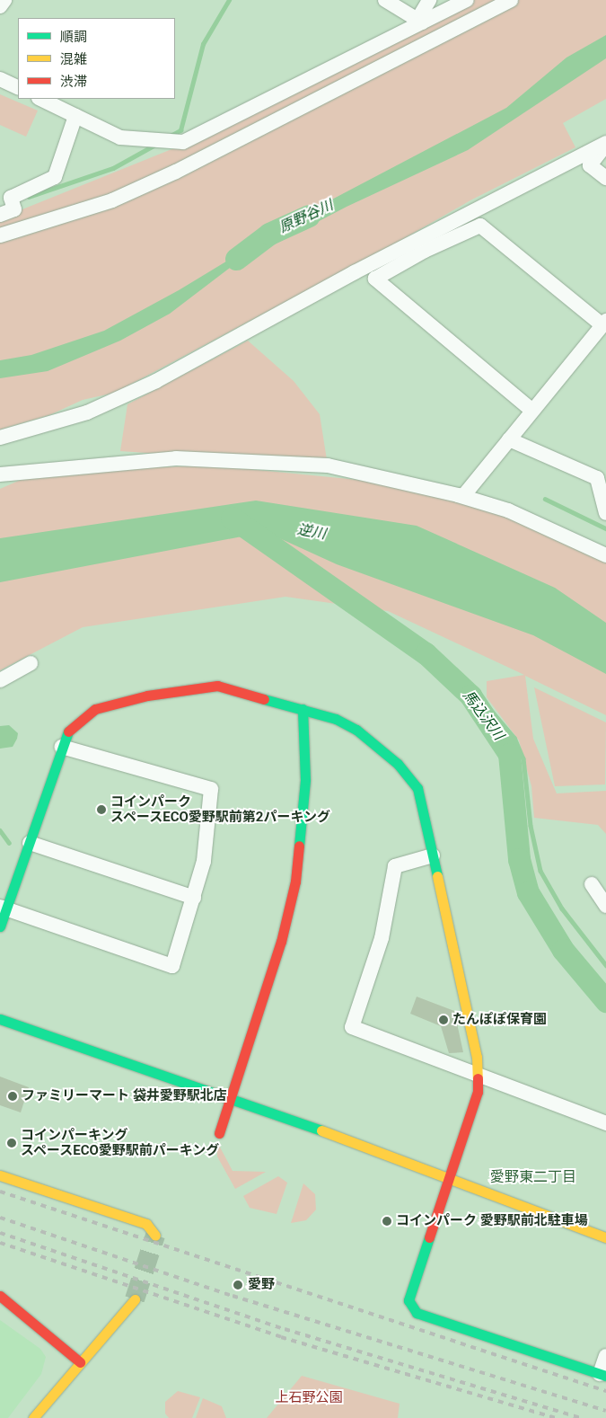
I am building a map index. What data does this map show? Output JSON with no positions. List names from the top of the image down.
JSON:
{
  "districts": ["愛野東二丁目"],
  "water": ["原野谷川", "逆川", "馬込沢川"],
  "parks": ["上石野公園"],
  "places": [
    "コインパーク スペースECO愛野駅前第2パーキング",
    "たんぽぽ保育園",
    "ファミリーマート 袋井愛野駅北店",
    "コインパーキング スペースECO愛野駅前パーキング",
    "コインパーク 愛野駅前北駐車場",
    "愛野"
  ],
  "legend": ["順調", "混雑", "渋滞"]
}
